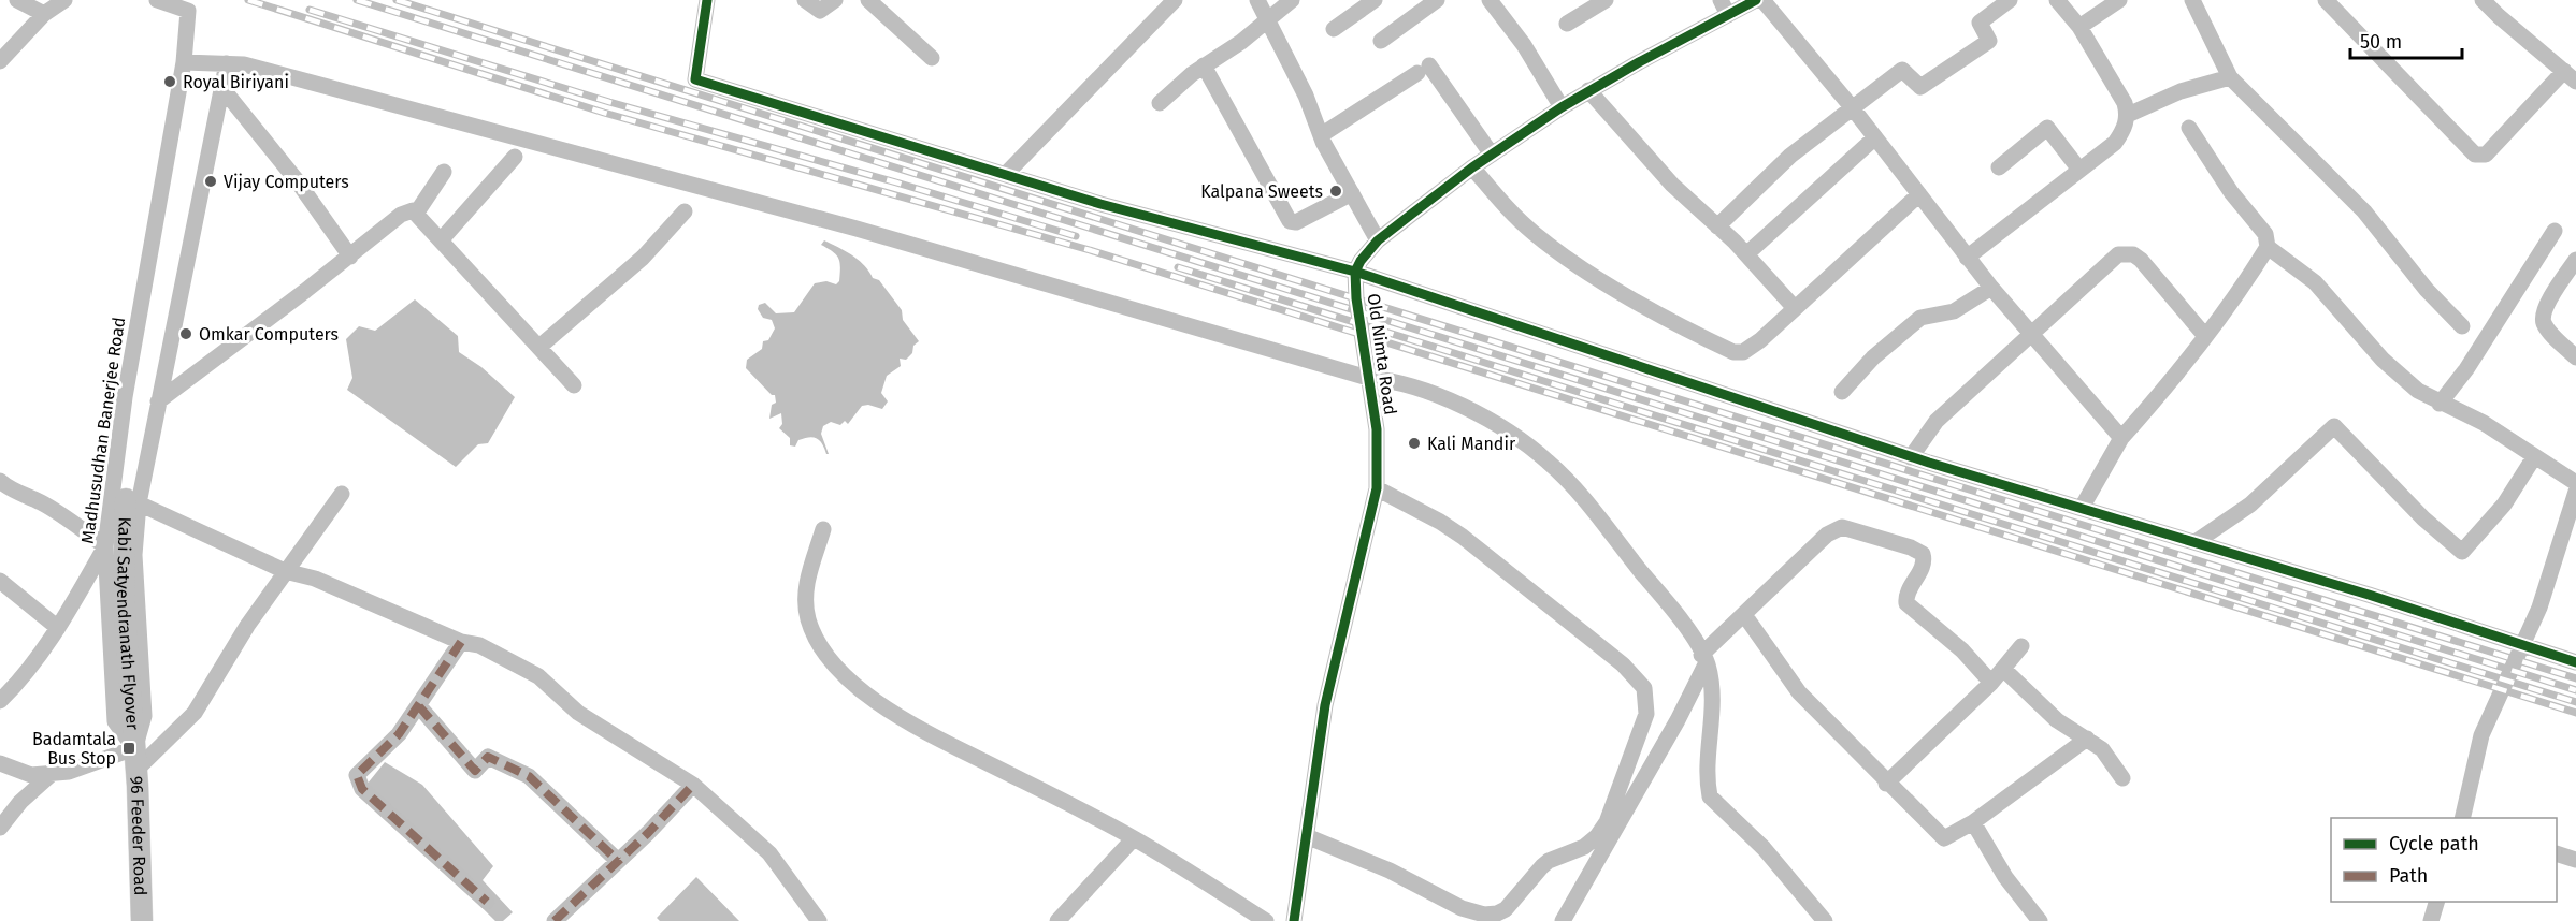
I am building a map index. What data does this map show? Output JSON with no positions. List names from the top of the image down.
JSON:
{
  "streets": {
    "main road": ["Kabi Satyendranath Flyover", "96 Feeder Road"],
    "street": ["Old Nimta Road", "Madhusudhan Banerjee Road"]
  },
  "crossings": [
    ["Madhusudhan Banerjee Road", "Kabi Satyendranath Flyover"],
    ["Madhusudhan Banerjee Road", "96 Feeder Road"],
    ["Kabi Satyendranath Flyover", "96 Feeder Road"]
  ],
  "places": {
    "other": [
      "Royal Biriyani",
      "Vijay Computers",
      "Kalpana Sweets",
      "Omkar Computers",
      "Kali Mandir"
    ],
    "transit": ["Badamtala Bus Stop"]
  },
  "legend": ["Cycle path", "Path"],
  "scale_bar": "50 m"
}
